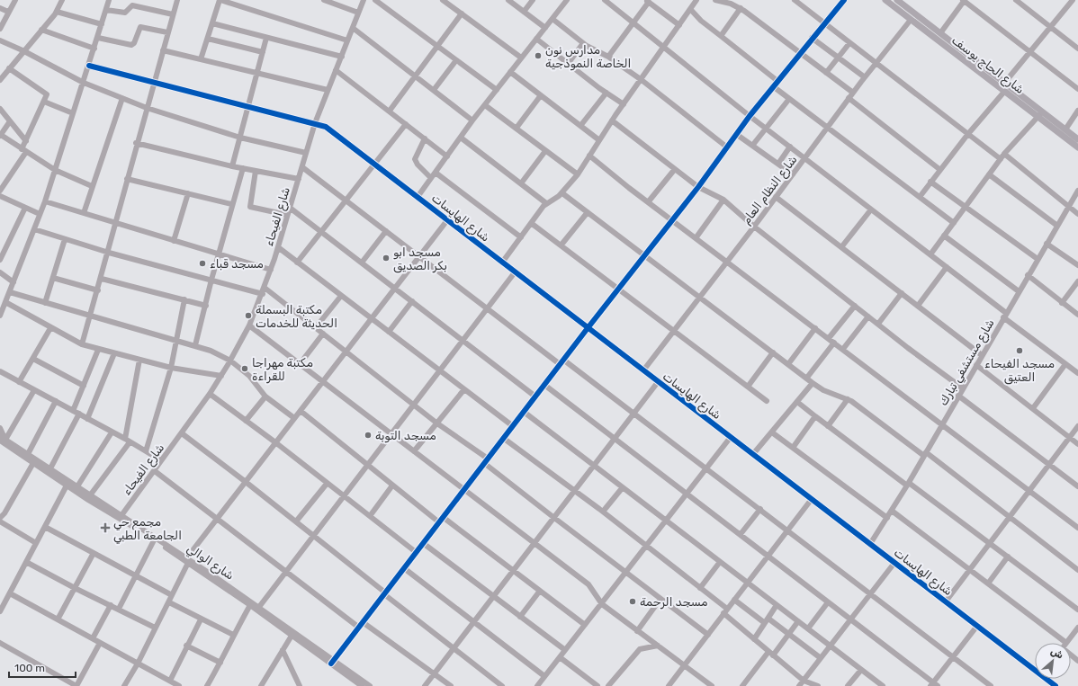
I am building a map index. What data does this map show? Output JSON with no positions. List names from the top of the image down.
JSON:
{
  "streets": {
    "main road": ["شارع الحاج يوسف"],
    "street": [
      "شارع النظام العام",
      "شارع الفيحاء",
      "شارع الهايسات",
      "شارع مستشفي تبارك",
      "شارع الوالي"
    ]
  },
  "crossings": [
    ["شارع الحاج يوسف", "شارع النظام العام"],
    ["شارع النظام العام", "شارع الهايسات"],
    ["شارع الفيحاء", "شارع الهايسات"],
    ["شارع الفيحاء", "شارع الوالي"],
    ["شارع الهايسات", "شارع مستشفي تبارك"]
  ],
  "places": {
    "other": [
      "مدارس نون الخاصة النموذجية",
      "مسجد ابو بكر الصديق",
      "مسجد قباء",
      "مكتبة البسملة الحديثة للخدمات",
      "مسجد الفيحاء العتيق",
      "مكتبة مهراجا للقراءة",
      "مسجد التوبة",
      "مسجد الرحمة"
    ],
    "health": ["مجمع حي الجامعة الطبي"]
  },
  "scale_bar": "100 m",
  "north": "top right"
}
